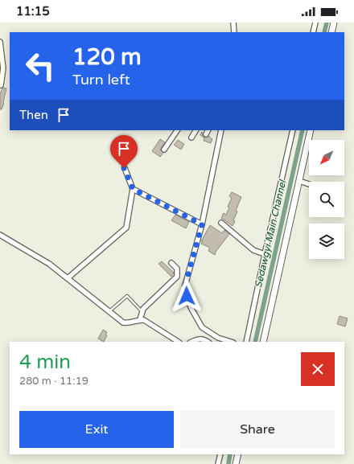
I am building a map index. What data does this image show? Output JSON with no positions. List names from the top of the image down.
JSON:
{
  "water": ["Sedawgyi Main Channel"],
  "north": "bottom left",
  "page": {
    "status": "11:15",
    "turn": ["120 m", "Turn left"],
    "then": "Then",
    "heading": ["4 min", "280 m · 11:19"],
    "buttons": ["Exit", "Share"]
  }
}
